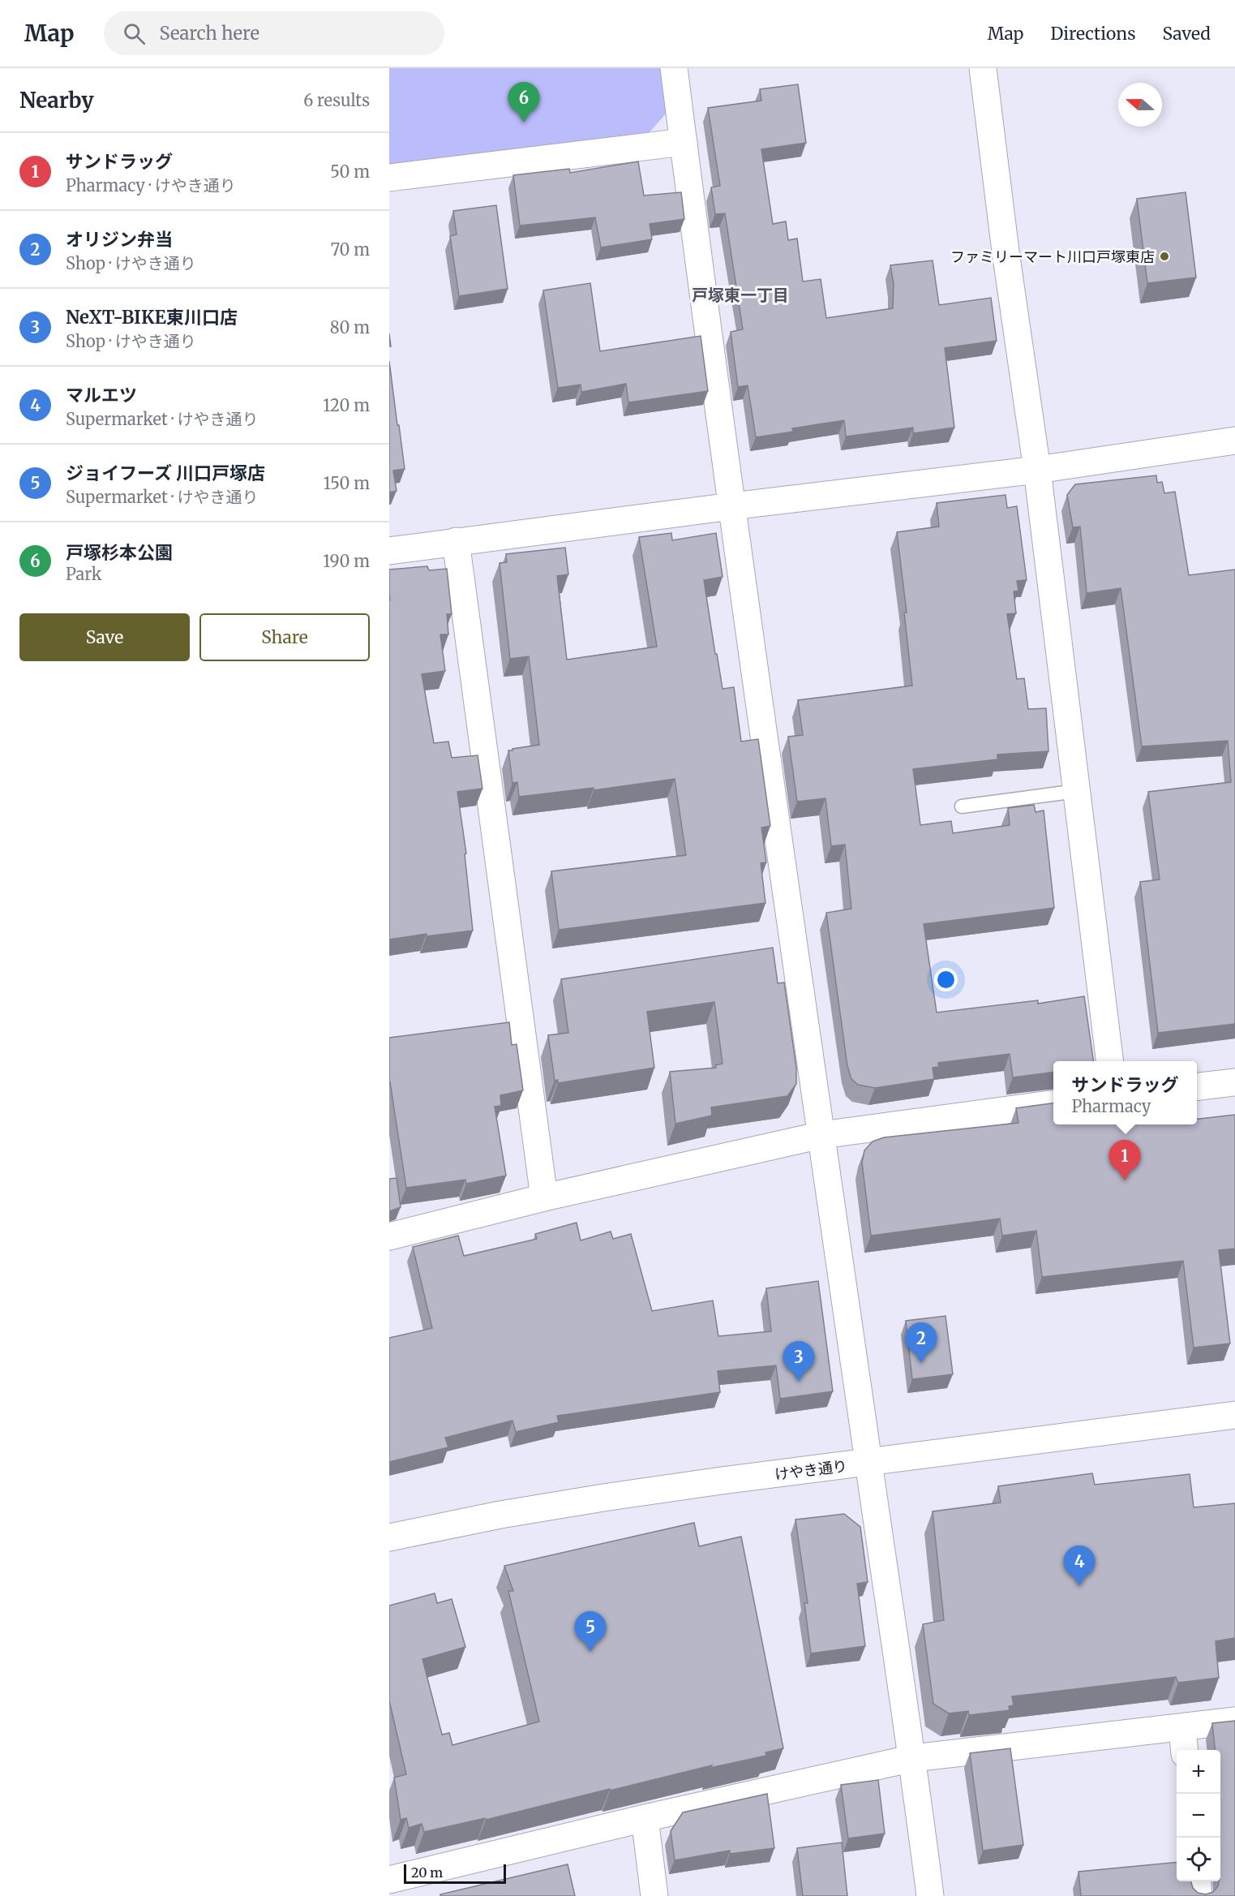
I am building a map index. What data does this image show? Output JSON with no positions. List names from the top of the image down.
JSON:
{
  "streets": {
    "street": ["けやき通り"]
  },
  "districts": ["戸塚東一丁目"],
  "places": ["ファミリーマート川口戸塚東店"],
  "scale_bar": "20 m",
  "north": "left",
  "page": {
    "header": "Map",
    "search": "Search here",
    "nav": ["Map", "Directions", "Saved"],
    "heading": ["Nearby", "6 results"],
    "pins": [
      "6",
      "1",
      "2",
      "3",
      "4",
      "5"
    ],
    "list": [
      {
        "mark": "1",
        "name": "サンドラッグ",
        "note": "Pharmacy · けやき通り",
        "value": "50 m"
      },
      {
        "mark": "2",
        "name": "オリジン弁当",
        "note": "Shop · けやき通り",
        "value": "70 m"
      },
      {
        "mark": "3",
        "name": "NeXT-BIKE東川口店",
        "note": "Shop · けやき通り",
        "value": "80 m"
      },
      {
        "mark": "4",
        "name": "マルエツ",
        "note": "Supermarket · けやき通り",
        "value": "120 m"
      },
      {
        "mark": "5",
        "name": "ジョイフーズ 川口戸塚店",
        "note": "Supermarket · けやき通り",
        "value": "150 m"
      },
      {
        "mark": "6",
        "name": "戸塚杉本公園",
        "note": "Park",
        "value": "190 m"
      }
    ],
    "buttons": ["Save", "Share"],
    "popup": ["サンドラッグ", "Pharmacy"],
    "map_buttons": ["+", "−"],
    "scale": "20 m"
  }
}
